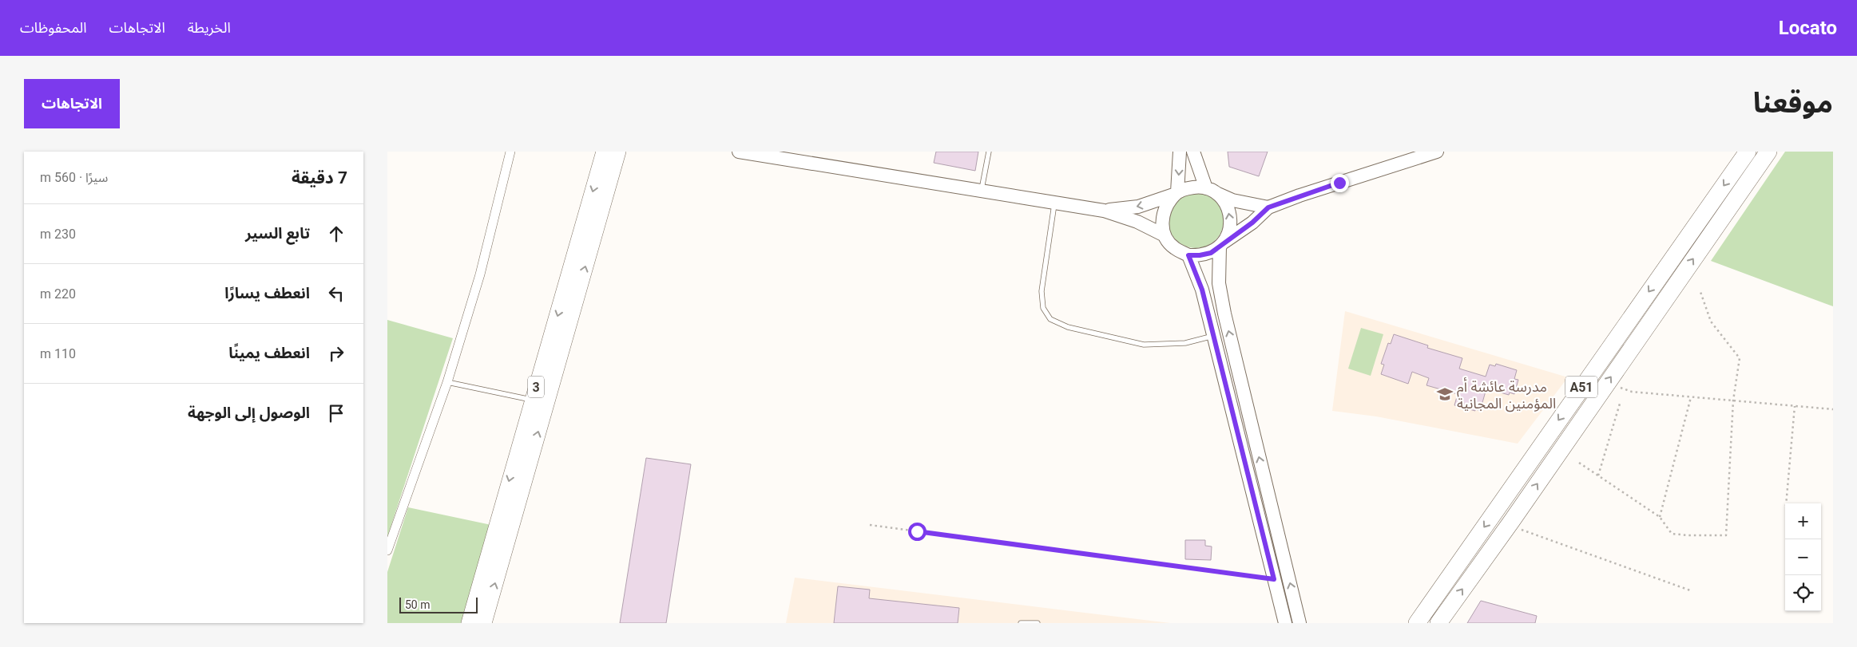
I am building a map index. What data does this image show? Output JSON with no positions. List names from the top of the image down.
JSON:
{
  "streets": {
    "highway": ["A51"],
    "main road": ["3"]
  },
  "places": {
    "school or university": ["مدرسة عائشة أم المؤمنين المجانية"]
  },
  "scale_bar": "50 m",
  "page": {
    "header": "Locato",
    "nav": ["الخريطة", "الاتجاهات", "المحفوظات"],
    "title": "موقعنا",
    "buttons": "الاتجاهات",
    "heading": ["7 دقيقة", "سيرًا · 560 m"],
    "list": [
      ["تابع السير", "230 m"],
      ["انعطف يسارًا", "220 m"],
      ["انعطف يمينًا", "110 m"],
      "الوصول إلى الوجهة"
    ],
    "map_buttons": ["+", "−"],
    "scale": "50 m"
  }
}
